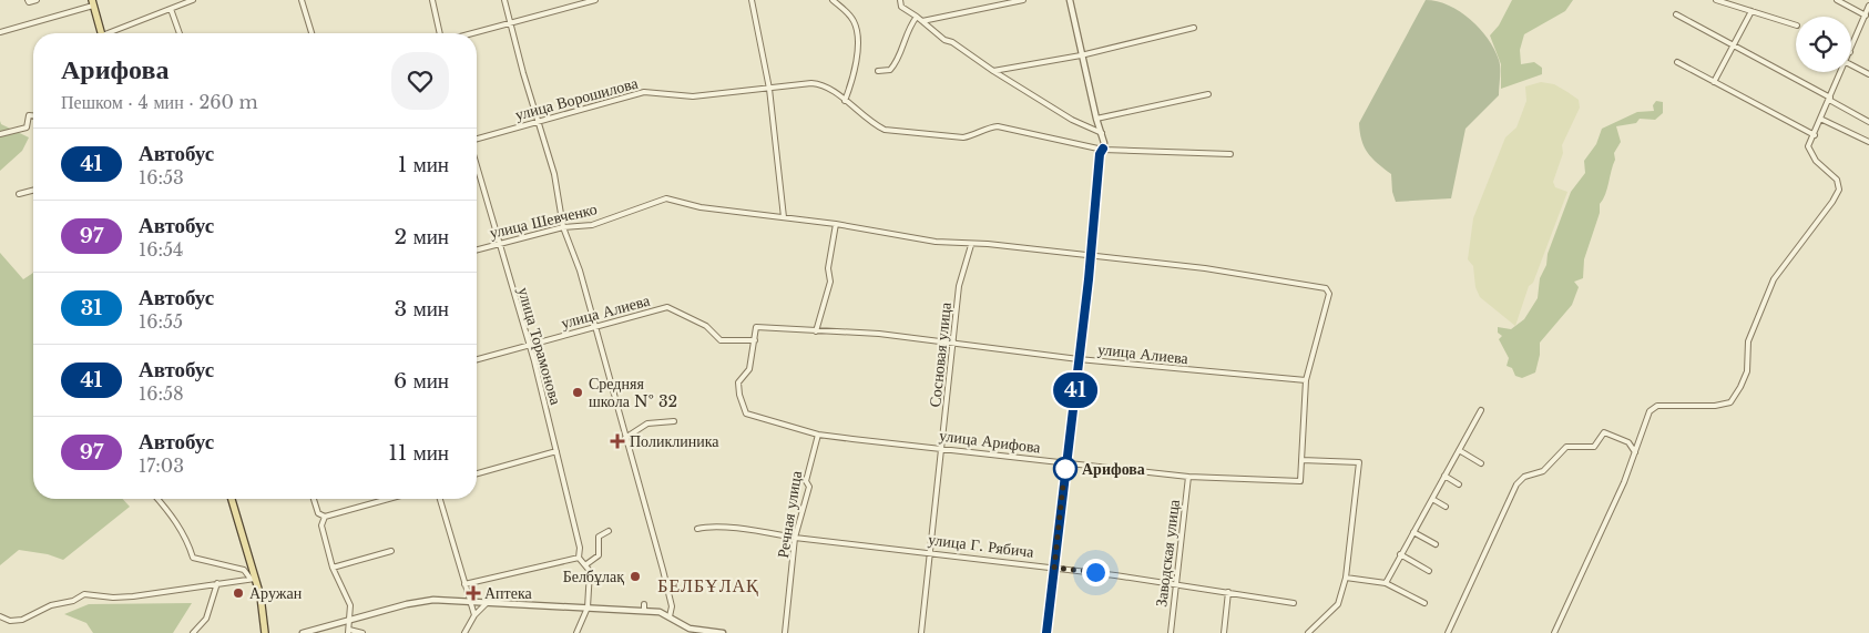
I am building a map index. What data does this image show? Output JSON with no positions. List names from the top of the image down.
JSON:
{
  "streets": {
    "street": [
      "улица Ворошилова",
      "улица Шевченко",
      "улица Алиева",
      "улица Торамонова",
      "Сосновая улица",
      "улица Арифова",
      "Речная улица",
      "улица Г. Рябича",
      "Заводская улица"
    ]
  },
  "crossings": [
    ["улица Шевченко", "улица Алиева"],
    ["улица Шевченко", "улица Торамонова"],
    ["улица Шевченко", "Сосновая улица"],
    ["улица Алиева", "улица Торамонова"],
    ["улица Алиева", "Сосновая улица"],
    ["улица Алиева", "улица Арифова"],
    ["Сосновая улица", "улица Арифова"],
    ["Сосновая улица", "улица Г. Рябича"],
    ["улица Арифова", "Речная улица"],
    ["улица Арифова", "Заводская улица"],
    ["Речная улица", "улица Г. Рябича"],
    ["улица Г. Рябича", "Заводская улица"]
  ],
  "districts": ["БЕЛБҰЛАҚ"],
  "places": {
    "other": [
      "Средняя школа № 32",
      "Арифова",
      "Белбұлақ",
      "Аружан"
    ],
    "health": ["Поликлиника", "Аптека"]
  },
  "lines": ["bus line 41"],
  "page": {
    "on_map": "41",
    "heading": ["Арифова", "Пешком · 4 мин · 260 m"],
    "list": [
      {
        "mark": "41",
        "name": "Автобус",
        "note": "16:53",
        "value": "1 мин"
      },
      {
        "mark": "97",
        "name": "Автобус",
        "note": "16:54",
        "value": "2 мин"
      },
      {
        "mark": "31",
        "name": "Автобус",
        "note": "16:55",
        "value": "3 мин"
      },
      {
        "mark": "41",
        "name": "Автобус",
        "note": "16:58",
        "value": "6 мин"
      },
      {
        "mark": "97",
        "name": "Автобус",
        "note": "17:03",
        "value": "11 мин"
      }
    ]
  }
}
